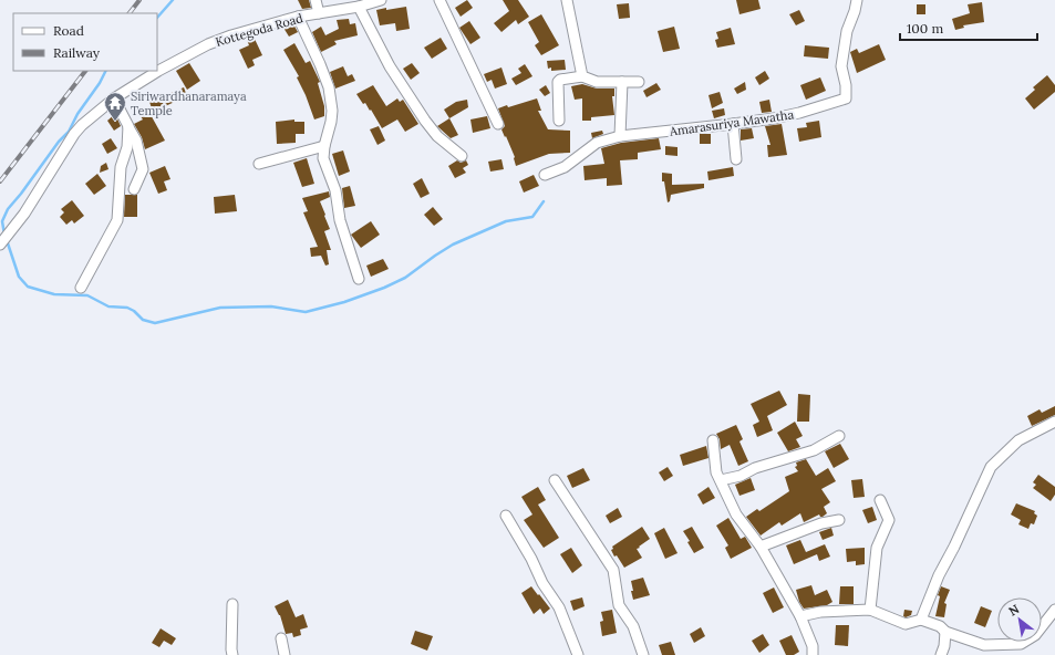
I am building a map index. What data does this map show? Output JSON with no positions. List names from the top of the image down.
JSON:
{
  "streets": {
    "street": ["Kottegoda Road", "Amarasuriya Mawatha"]
  },
  "places": {
    "temple": ["Siriwardhanaramaya Temple"]
  },
  "legend": ["Road", "Railway"],
  "scale_bar": "100 m",
  "north": "top left"
}
